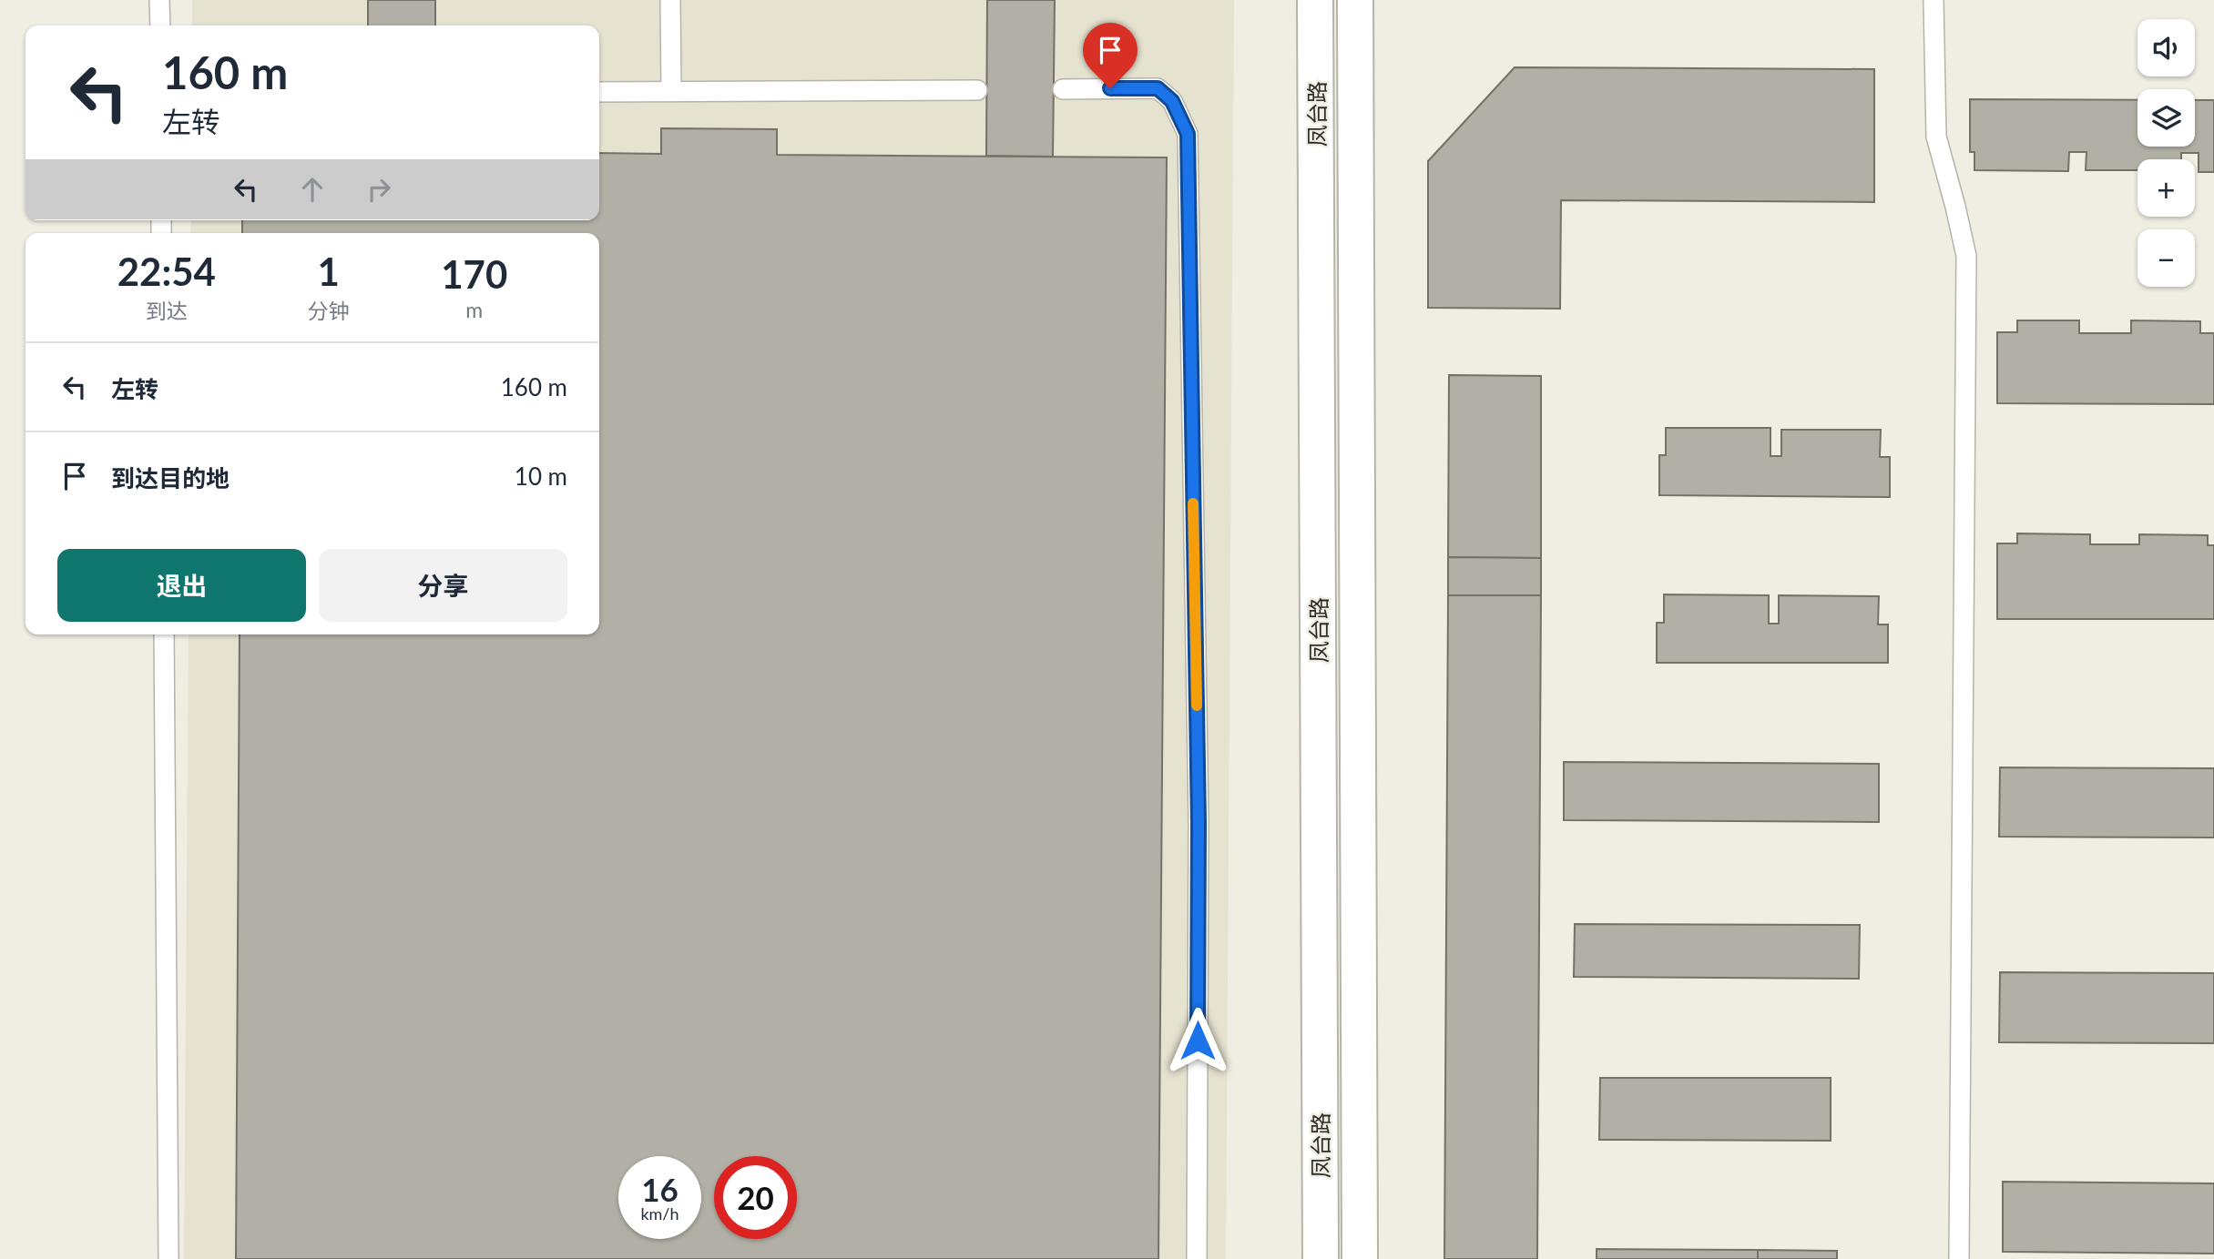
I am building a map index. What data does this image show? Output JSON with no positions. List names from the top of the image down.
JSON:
{
  "streets": {
    "street": ["凤台路"]
  },
  "page": {
    "map_buttons": ["+", "−"],
    "turn": ["160 m", "左转"],
    "eta": [
      "22:54",
      "到达",
      "1",
      "分钟",
      "170",
      "m"
    ],
    "list": [
      {
        "name": "左转",
        "value": "160 m"
      },
      {
        "name": "到达目的地",
        "value": "10 m"
      }
    ],
    "buttons": ["退出", "分享"],
    "speed": "16 km/h",
    "limit": "20"
  }
}
